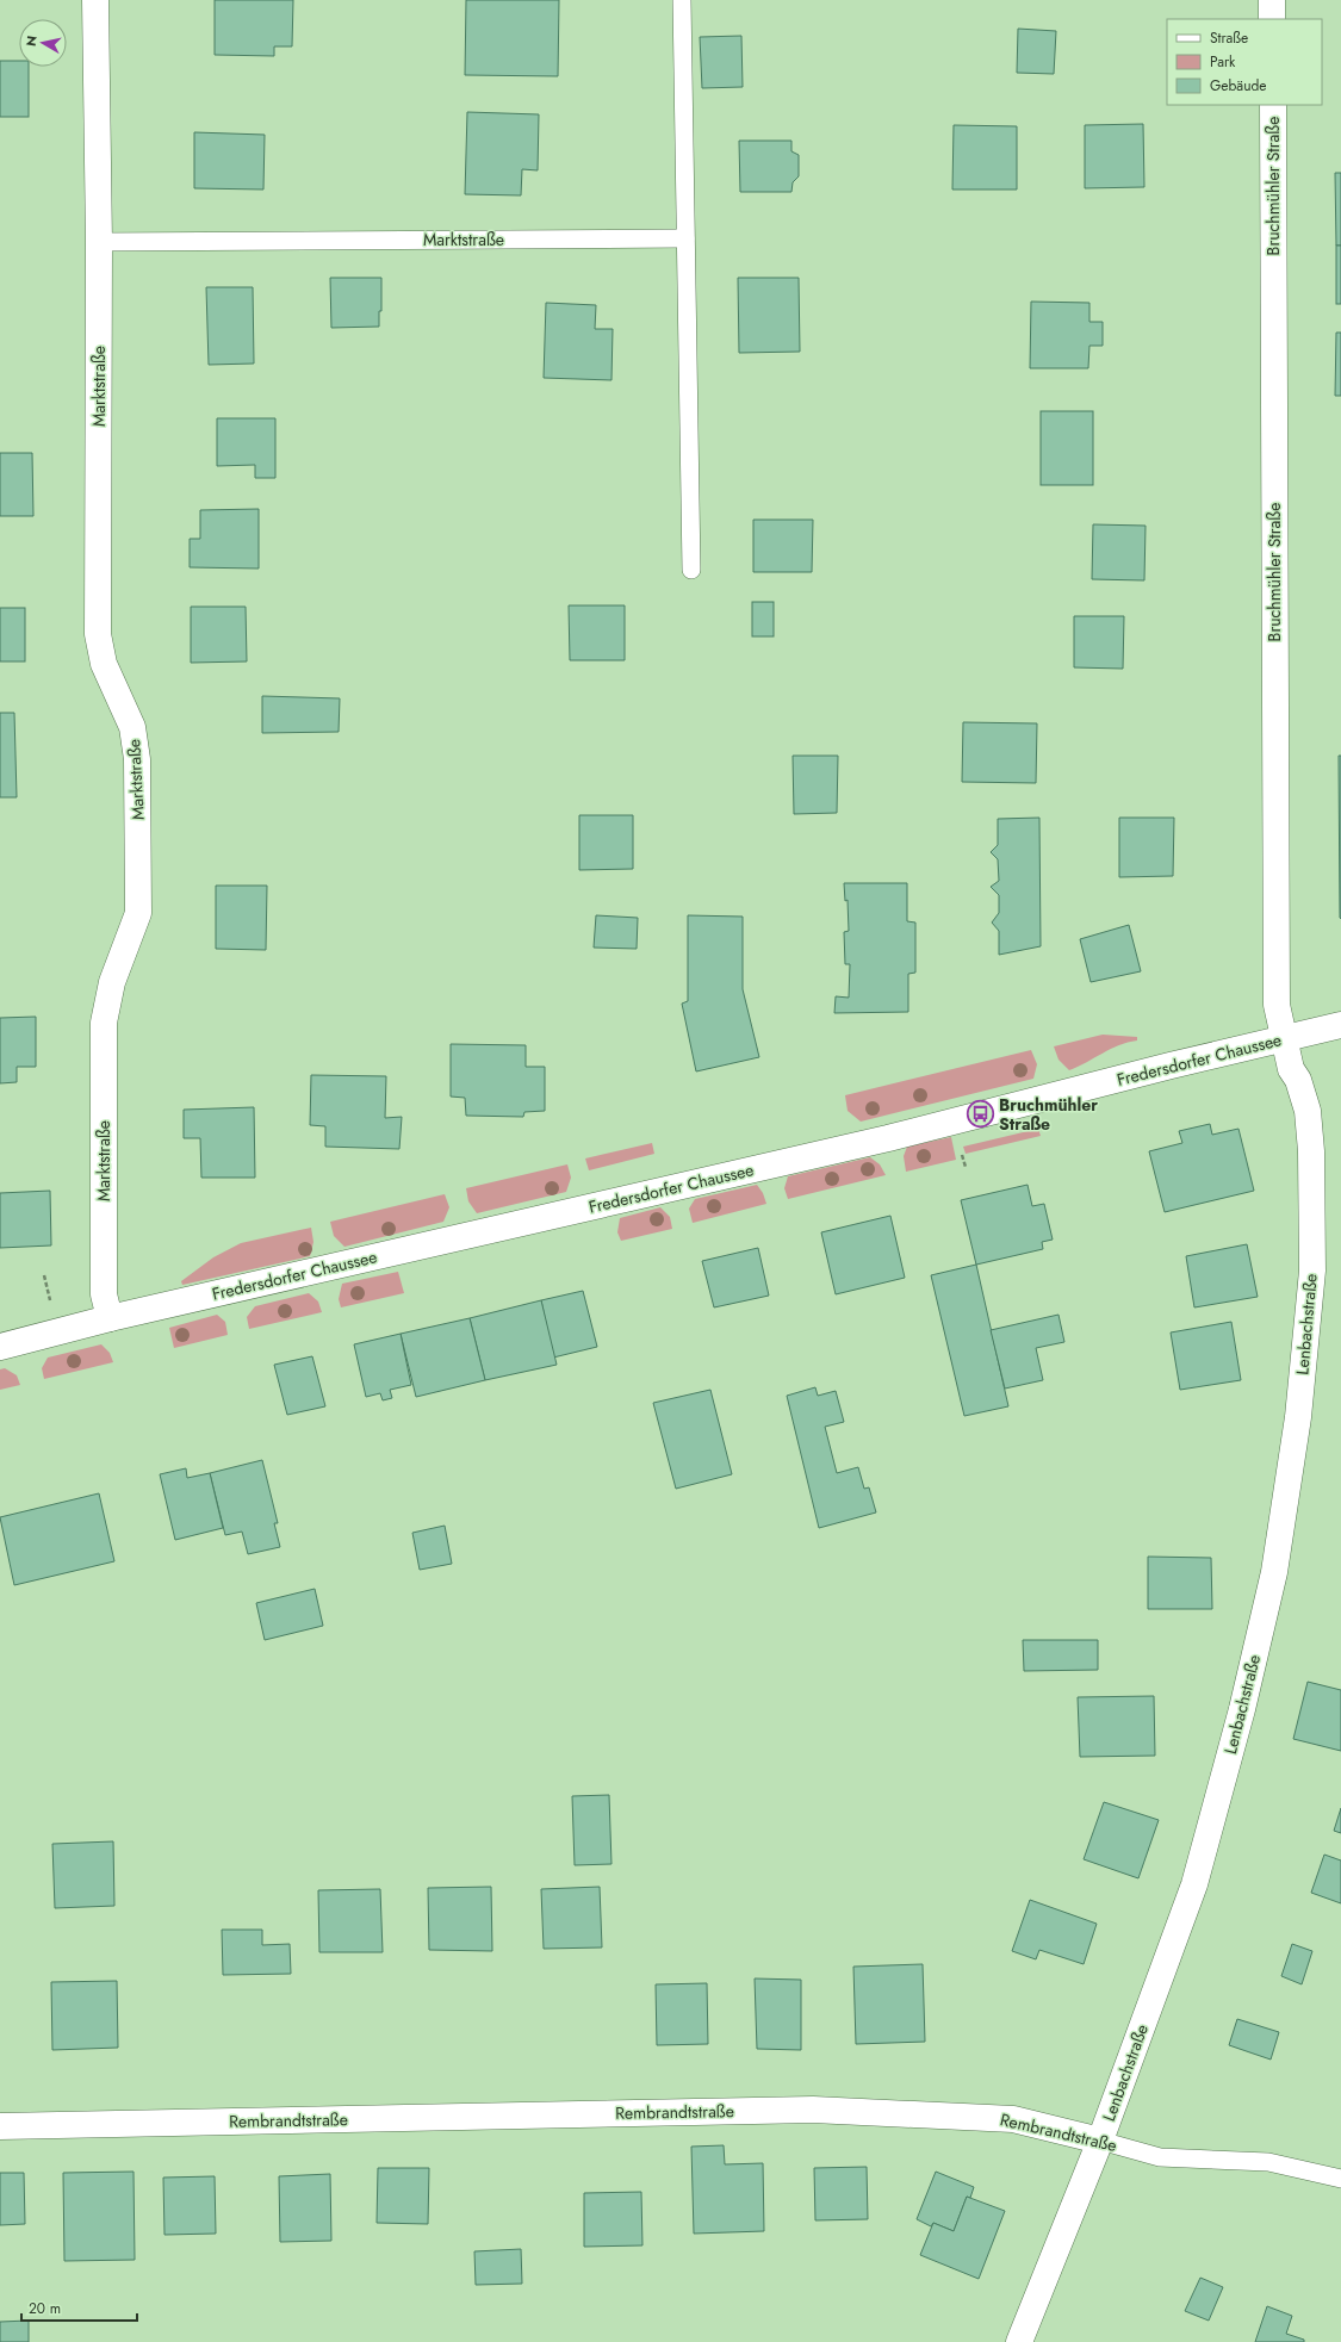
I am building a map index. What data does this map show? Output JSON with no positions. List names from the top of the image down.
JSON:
{
  "streets": {
    "street": [
      "Bruchmühler Straße",
      "Marktstraße",
      "Fredersdorfer Chaussee",
      "Lenbachstraße",
      "Rembrandtstraße"
    ]
  },
  "crossings": [
    ["Bruchmühler Straße", "Fredersdorfer Chaussee"],
    ["Bruchmühler Straße", "Lenbachstraße"],
    ["Marktstraße", "Fredersdorfer Chaussee"],
    ["Fredersdorfer Chaussee", "Lenbachstraße"],
    ["Lenbachstraße", "Rembrandtstraße"]
  ],
  "places": {
    "bus stop": ["Bruchmühler Straße"]
  },
  "legend": ["Straße", "Park", "Gebäude"],
  "scale_bar": "20 m",
  "north": "left"
}
